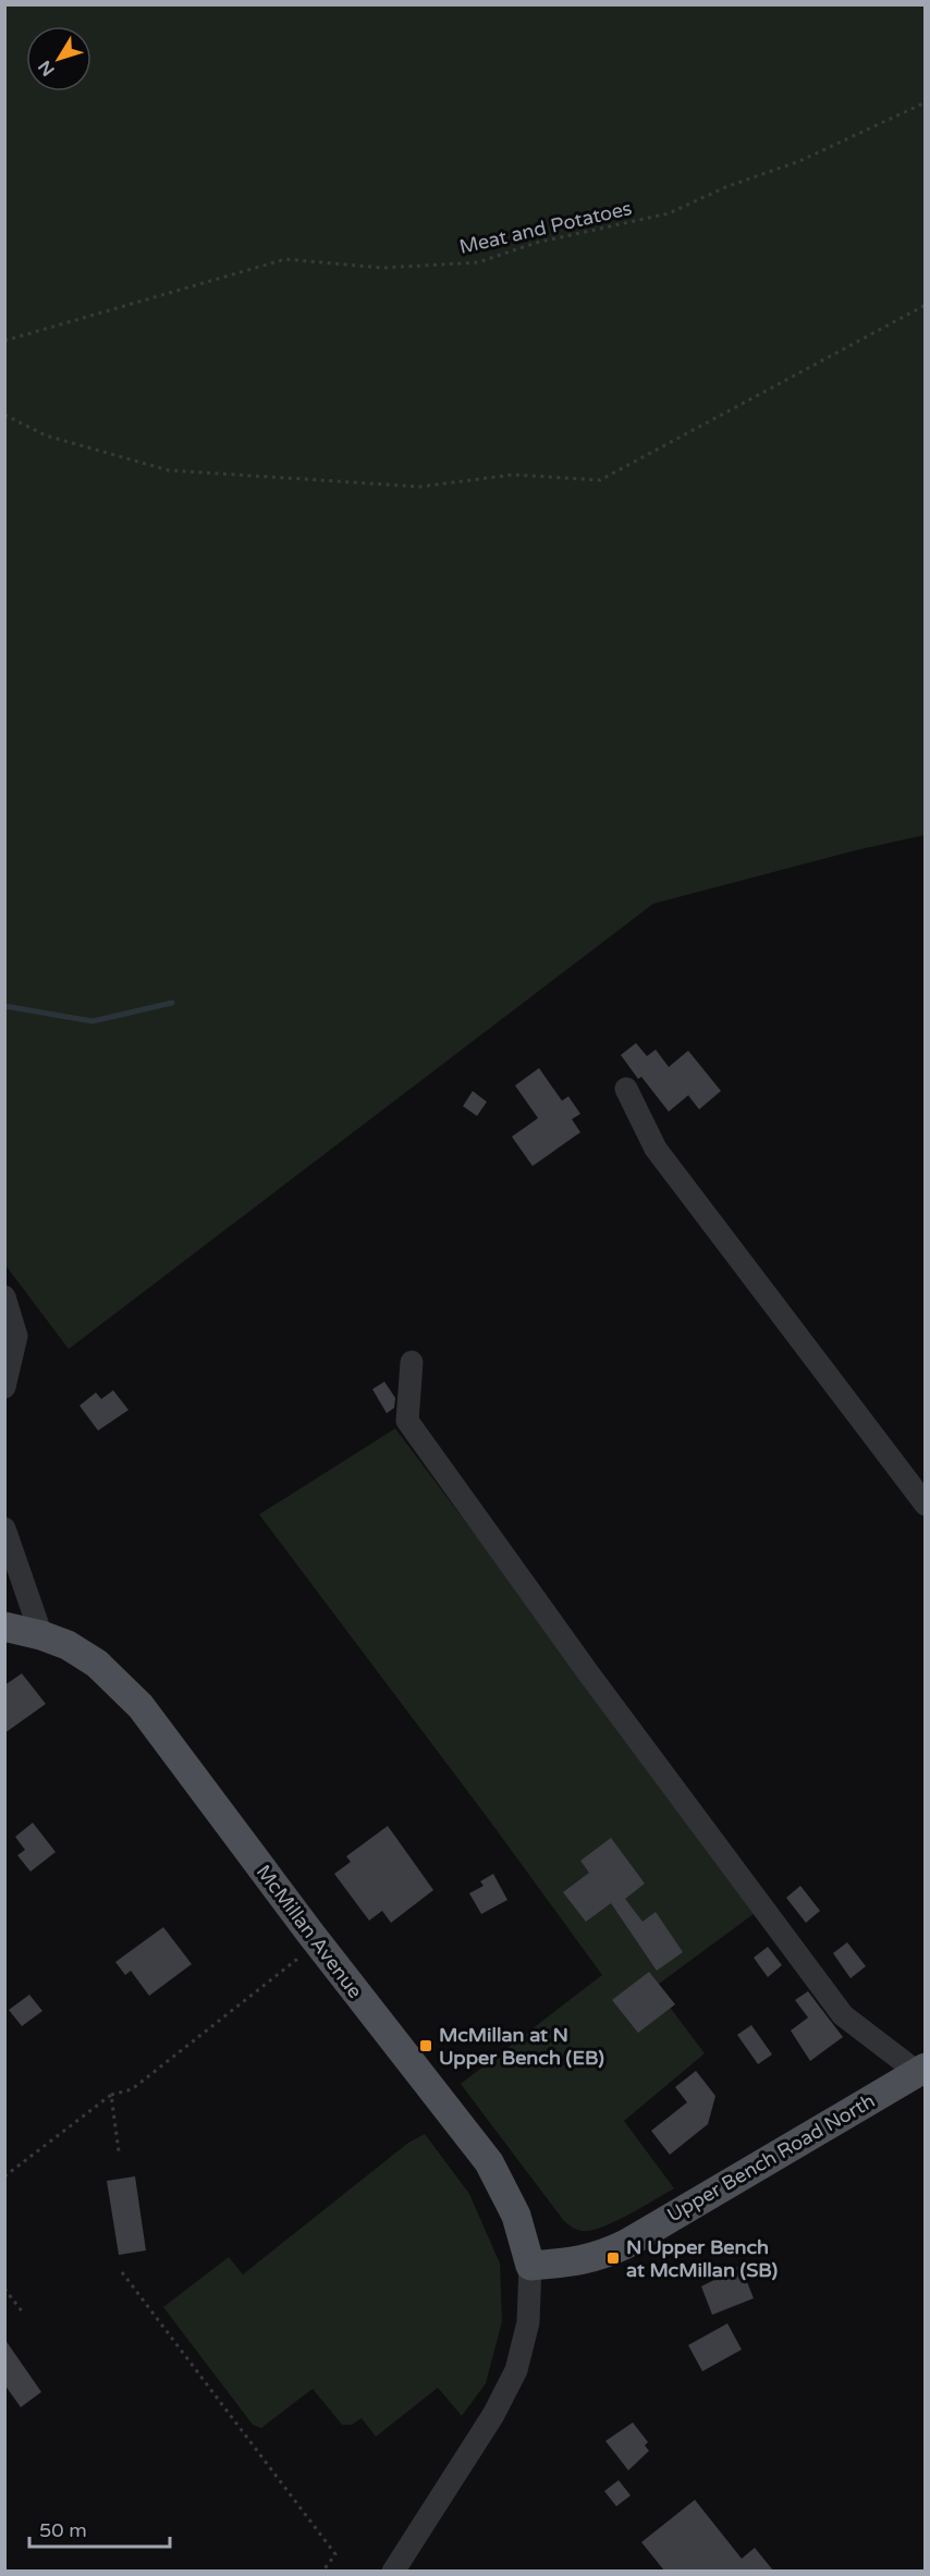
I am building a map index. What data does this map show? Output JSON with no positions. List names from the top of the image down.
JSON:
{
  "streets": {
    "main road": ["McMillan Avenue", "Upper Bench Road North"],
    "path": ["Meat and Potatoes"]
  },
  "crossings": [
    ["McMillan Avenue", "Upper Bench Road North"]
  ],
  "places": {
    "transit": ["McMillan at N Upper Bench (EB)", "N Upper Bench at McMillan (SB)"]
  },
  "scale_bar": "50 m",
  "north": "bottom left"
}
